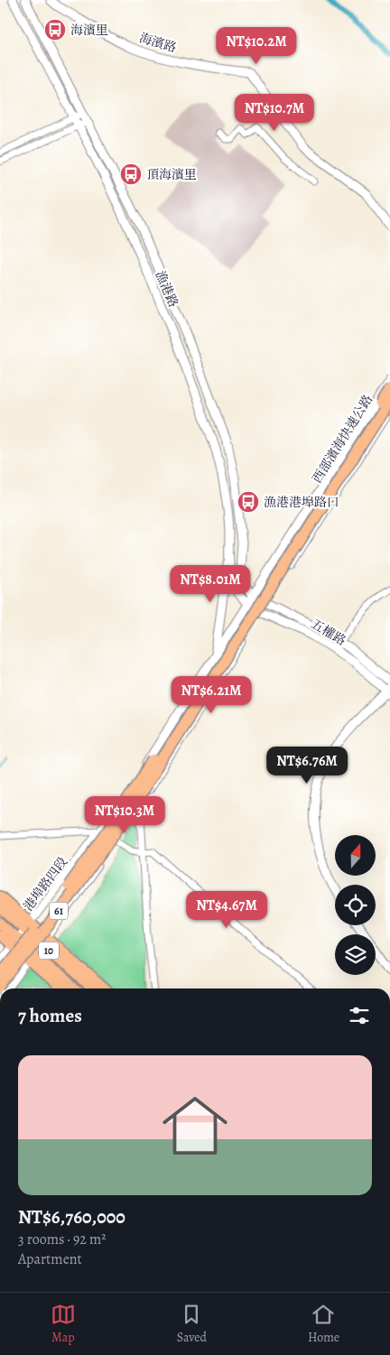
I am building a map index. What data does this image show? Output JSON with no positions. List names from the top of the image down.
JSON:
{
  "streets": {
    "main road": ["西部濱海快速公路", "61", "10"],
    "street": [
      "海濱路",
      "漁港路",
      "五權路",
      "港埠路四段"
    ]
  },
  "crossings": [
    ["漁港路", "五權路"],
    ["漁港路", "港埠路四段"],
    ["五權路", "港埠路四段"],
    ["港埠路四段", "10"]
  ],
  "places": {
    "bus stop": ["海濱里", "頂海濱里", "漁港港埠路口"]
  },
  "north": "top",
  "page": {
    "price": [
      "NT$10.2M",
      "NT$10.7M",
      "NT$8.01M",
      "NT$6.21M",
      "NT$6.76M",
      "NT$10.3M",
      "NT$4.67M"
    ],
    "heading": "7 homes",
    "list": [
      {
        "name": "NT$6,760,000",
        "note": "3 rooms · 92 m² · Apartment"
      }
    ],
    "tabs": ["Map", "Saved", "Home"]
  }
}
